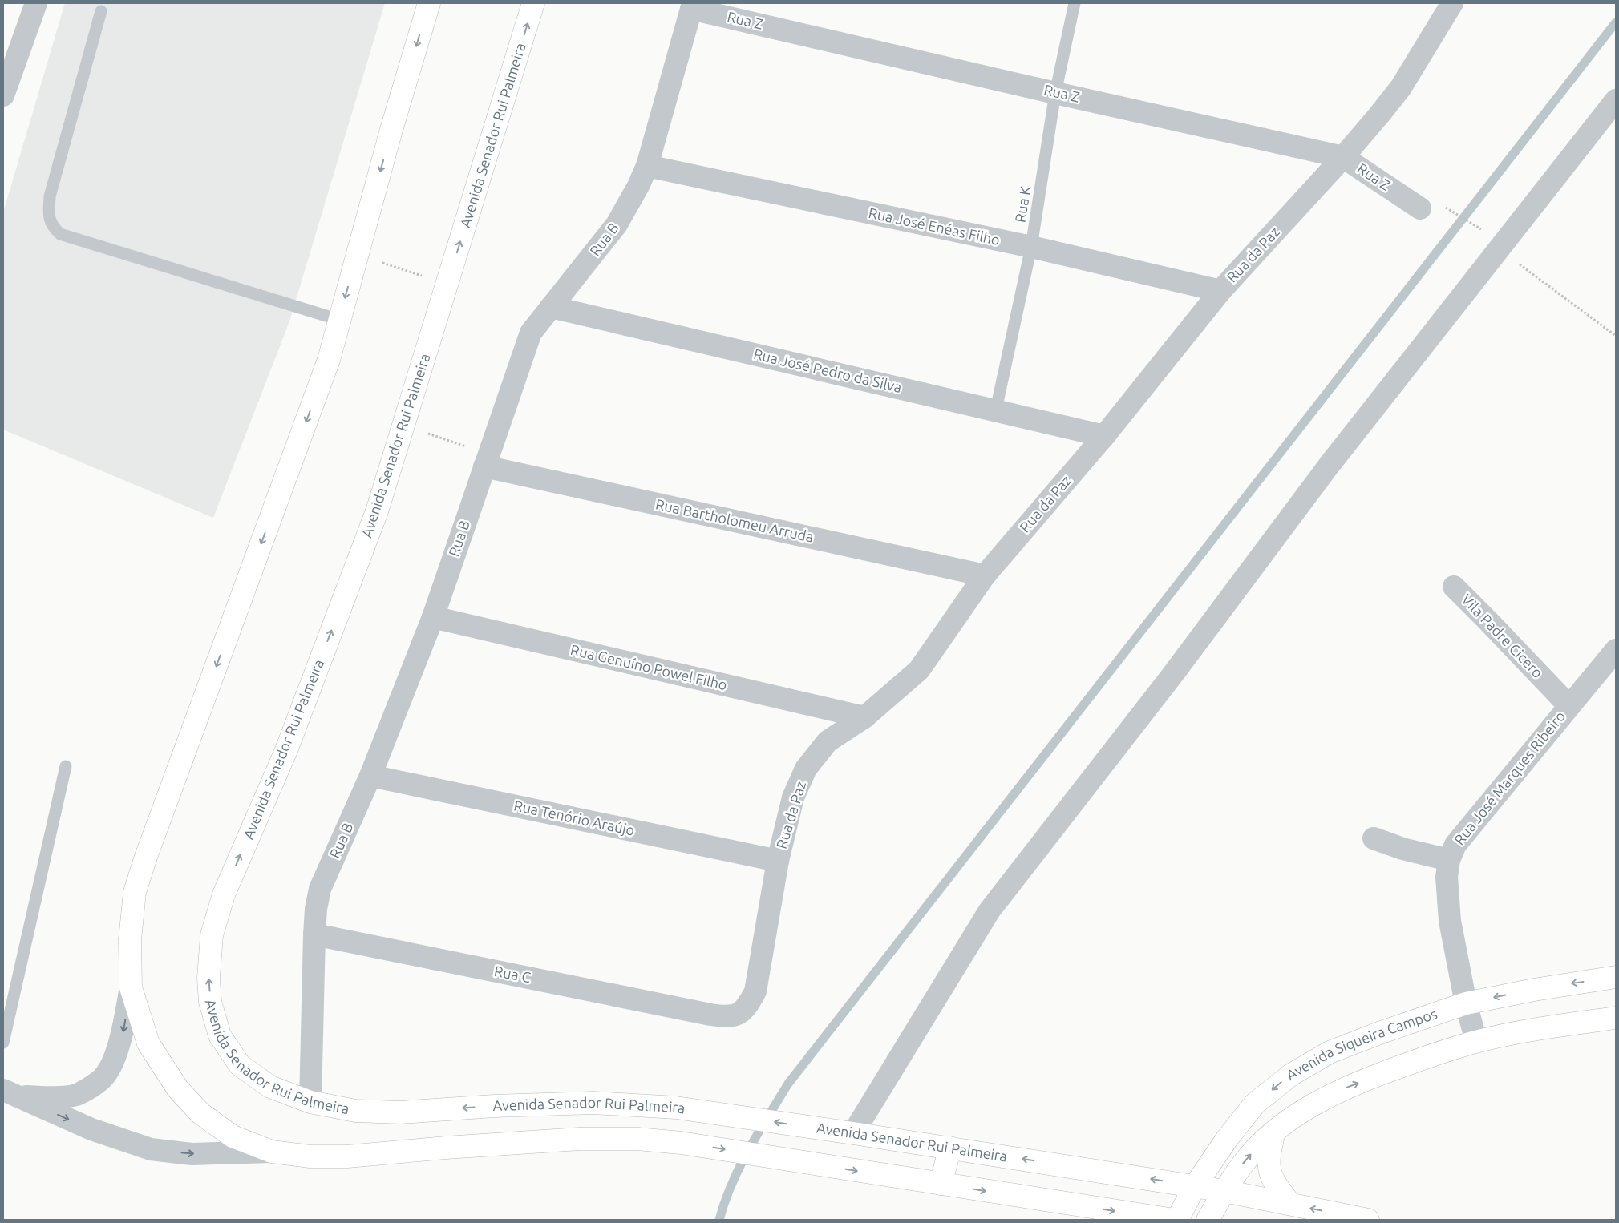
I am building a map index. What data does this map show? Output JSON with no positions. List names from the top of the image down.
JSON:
{
  "streets": {
    "main road": ["Avenida Senador Rui Palmeira", "Avenida Siqueira Campos"],
    "street": [
      "Rua Z",
      "Rua José Enéas Filho",
      "Rua B",
      "Rua da Paz",
      "Rua José Pedro da Silva",
      "Rua Bartholomeu Arruda",
      "Vila Padre Cicero",
      "Rua Genuíno Powel Filho",
      "Rua José Marques Ribeiro",
      "Rua Tenório Araújo",
      "Rua C"
    ],
    "lane": ["Rua K"]
  },
  "crossings": [
    ["Rua Z", "Rua K"],
    ["Rua Z", "Rua B"],
    ["Rua Z", "Rua da Paz"],
    ["Avenida Senador Rui Palmeira", "Rua B"],
    ["Avenida Senador Rui Palmeira", "Avenida Siqueira Campos"],
    ["Rua K", "Rua José Enéas Filho"],
    ["Rua K", "Rua José Pedro da Silva"],
    ["Rua José Enéas Filho", "Rua B"],
    ["Rua José Enéas Filho", "Rua da Paz"],
    ["Rua B", "Rua José Pedro da Silva"],
    ["Rua B", "Rua Bartholomeu Arruda"],
    ["Rua B", "Rua Genuíno Powel Filho"],
    ["Rua B", "Rua Tenório Araújo"],
    ["Rua B", "Rua C"],
    ["Rua da Paz", "Rua José Pedro da Silva"],
    ["Rua da Paz", "Rua Bartholomeu Arruda"],
    ["Rua da Paz", "Rua Genuíno Powel Filho"],
    ["Rua da Paz", "Rua Tenório Araújo"],
    ["Rua da Paz", "Rua C"],
    ["Vila Padre Cicero", "Rua José Marques Ribeiro"],
    ["Rua José Marques Ribeiro", "Avenida Siqueira Campos"]
  ]
}
